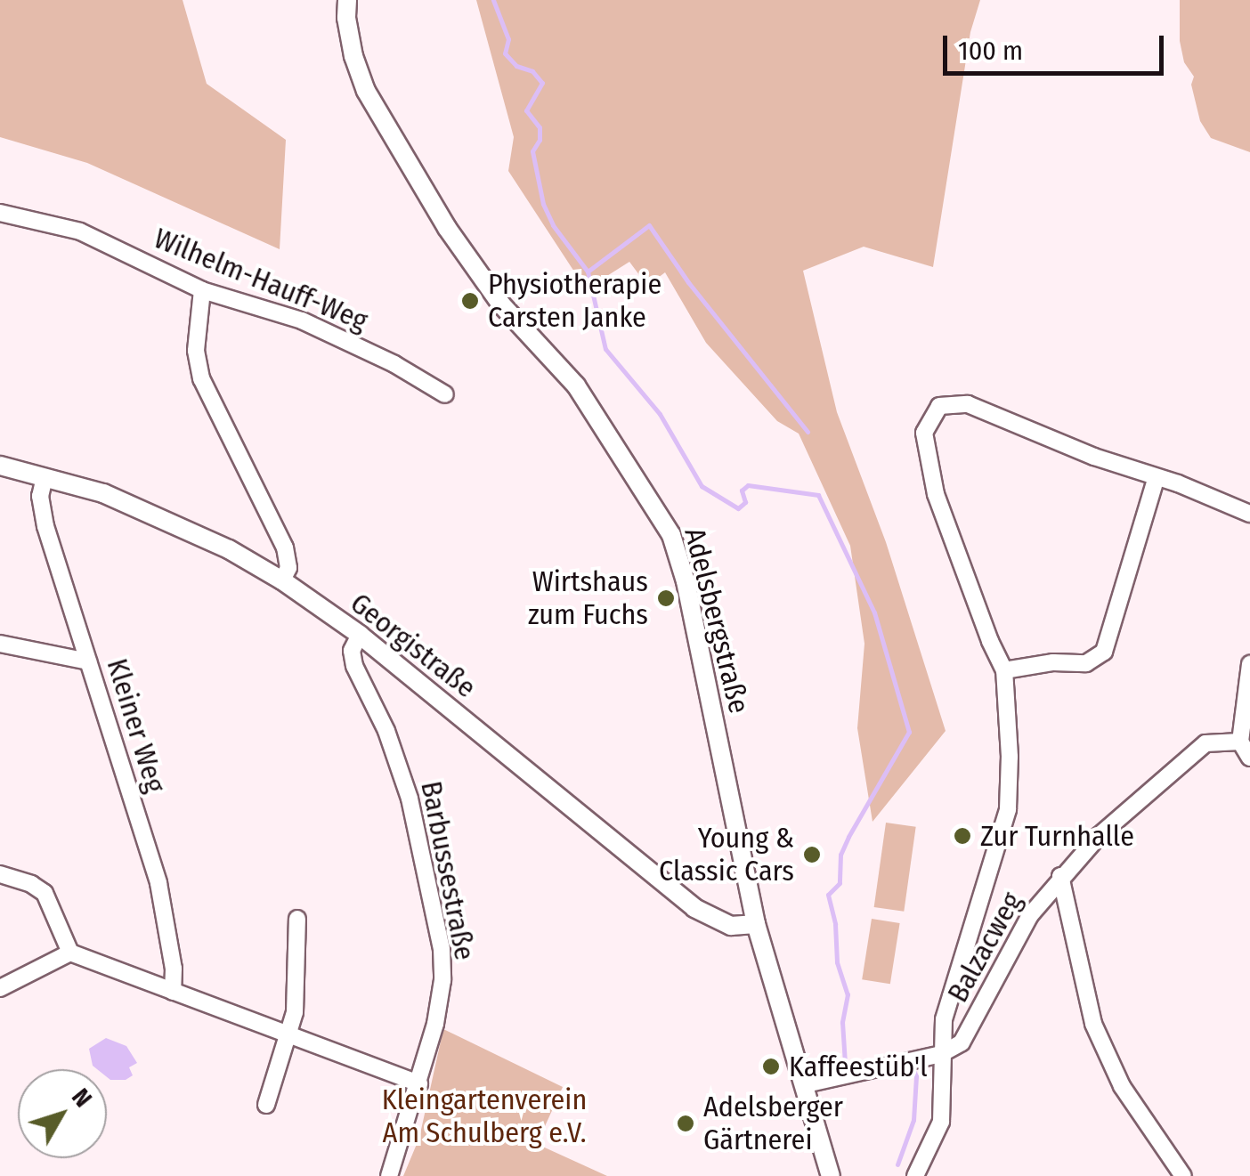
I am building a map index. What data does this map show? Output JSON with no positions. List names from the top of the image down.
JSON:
{
  "streets": {
    "street": [
      "Wilhelm-Hauff-Weg",
      "Adelsbergstraße",
      "Georgistraße",
      "Kleiner Weg",
      "Barbussestraße",
      "Balzacweg"
    ]
  },
  "crossings": [
    ["Adelsbergstraße", "Georgistraße"],
    ["Georgistraße", "Kleiner Weg"],
    ["Georgistraße", "Barbussestraße"]
  ],
  "parks": ["Kleingartenverein Am Schulberg e.V."],
  "places": [
    "Physiotherapie Carsten Janke",
    "Wirtshaus zum Fuchs",
    "Zur Turnhalle",
    "Young & Classic Cars",
    "Kaffeestüb'l",
    "Adelsberger Gärtnerei"
  ],
  "scale_bar": "100 m",
  "north": "top right"
}
